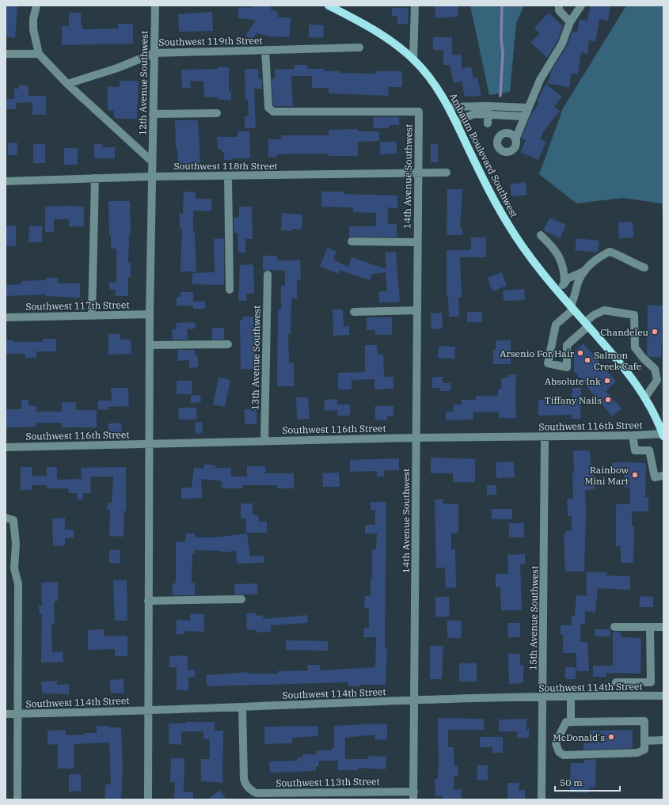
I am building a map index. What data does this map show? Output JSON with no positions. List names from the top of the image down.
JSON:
{
  "streets": {
    "main road": ["Ambaum Boulevard Southwest"],
    "street": [
      "Southwest 119th Street",
      "12th Avenue Southwest",
      "Southwest 118th Street",
      "14th Avenue Southwest",
      "Southwest 117th Street",
      "13th Avenue Southwest",
      "Southwest 116th Street",
      "15th Avenue Southwest",
      "Southwest 114th Street",
      "Southwest 113th Street"
    ]
  },
  "crossings": [
    ["Southwest 119th Street", "12th Avenue Southwest"],
    ["Southwest 119th Street", "14th Avenue Southwest"],
    ["12th Avenue Southwest", "Southwest 118th Street"],
    ["12th Avenue Southwest", "Southwest 117th Street"],
    ["12th Avenue Southwest", "Southwest 116th Street"],
    ["12th Avenue Southwest", "Southwest 114th Street"],
    ["Ambaum Boulevard Southwest", "Southwest 116th Street"],
    ["Southwest 118th Street", "14th Avenue Southwest"],
    ["14th Avenue Southwest", "Southwest 116th Street"],
    ["14th Avenue Southwest", "Southwest 114th Street"],
    ["14th Avenue Southwest", "Southwest 113th Street"],
    ["13th Avenue Southwest", "Southwest 116th Street"],
    ["Southwest 116th Street", "15th Avenue Southwest"],
    ["15th Avenue Southwest", "Southwest 114th Street"],
    ["Southwest 114th Street", "Southwest 113th Street"]
  ],
  "places": [
    "Chandeleu",
    "Arsenio For Hair",
    "Salmon Creek Cafe",
    "Absolute Ink",
    "Tiffany Nails",
    "Rainbow Mini Mart",
    "McDonald's"
  ],
  "scale_bar": "50 m"
}
